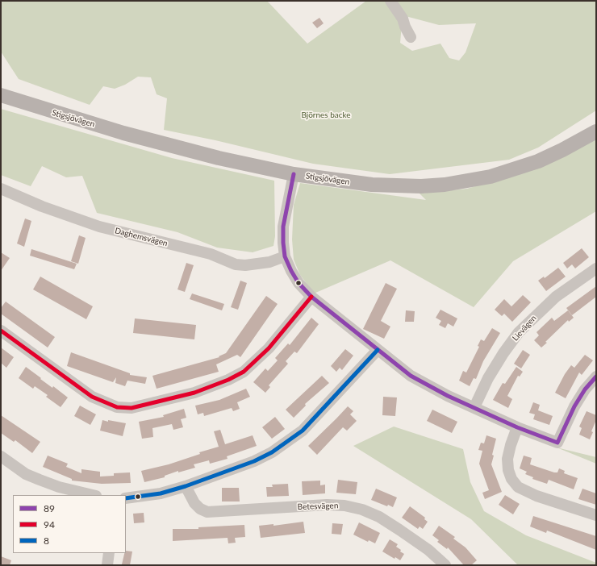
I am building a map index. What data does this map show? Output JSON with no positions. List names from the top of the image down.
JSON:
{
  "streets": {
    "main road": ["Stigsjövägen"],
    "street": ["Daghemsvägen", "Lievägen", "Betesvägen"]
  },
  "parks": ["Björnes backe"],
  "lines": ["transit line 89", "transit line 94", "transit line 8"],
  "legend": ["89", "94", "8"]
}
